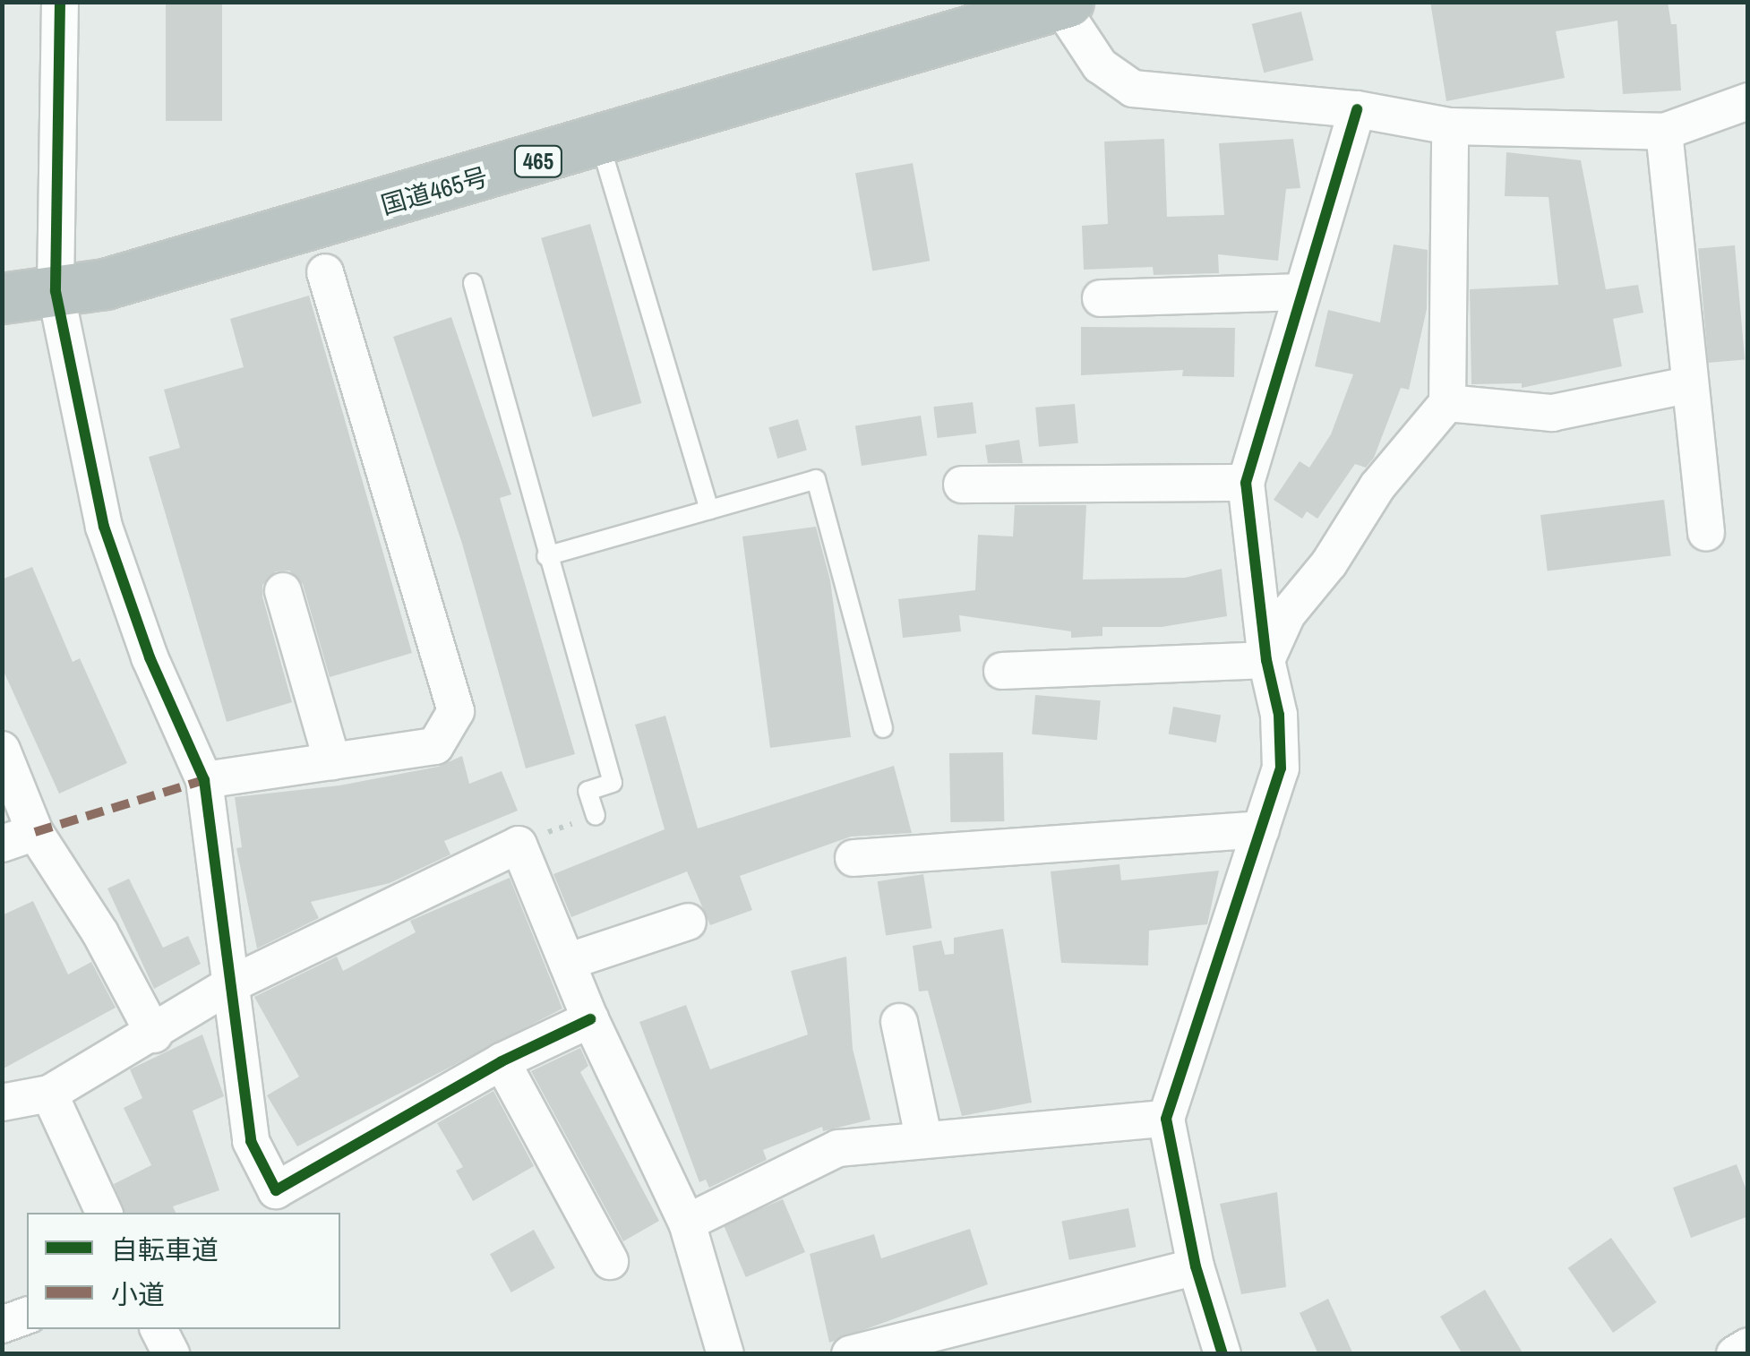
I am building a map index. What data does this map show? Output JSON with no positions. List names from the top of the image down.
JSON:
{
  "streets": {
    "highway": ["465", "国道465号"]
  },
  "legend": ["自転車道", "小道"]
}
